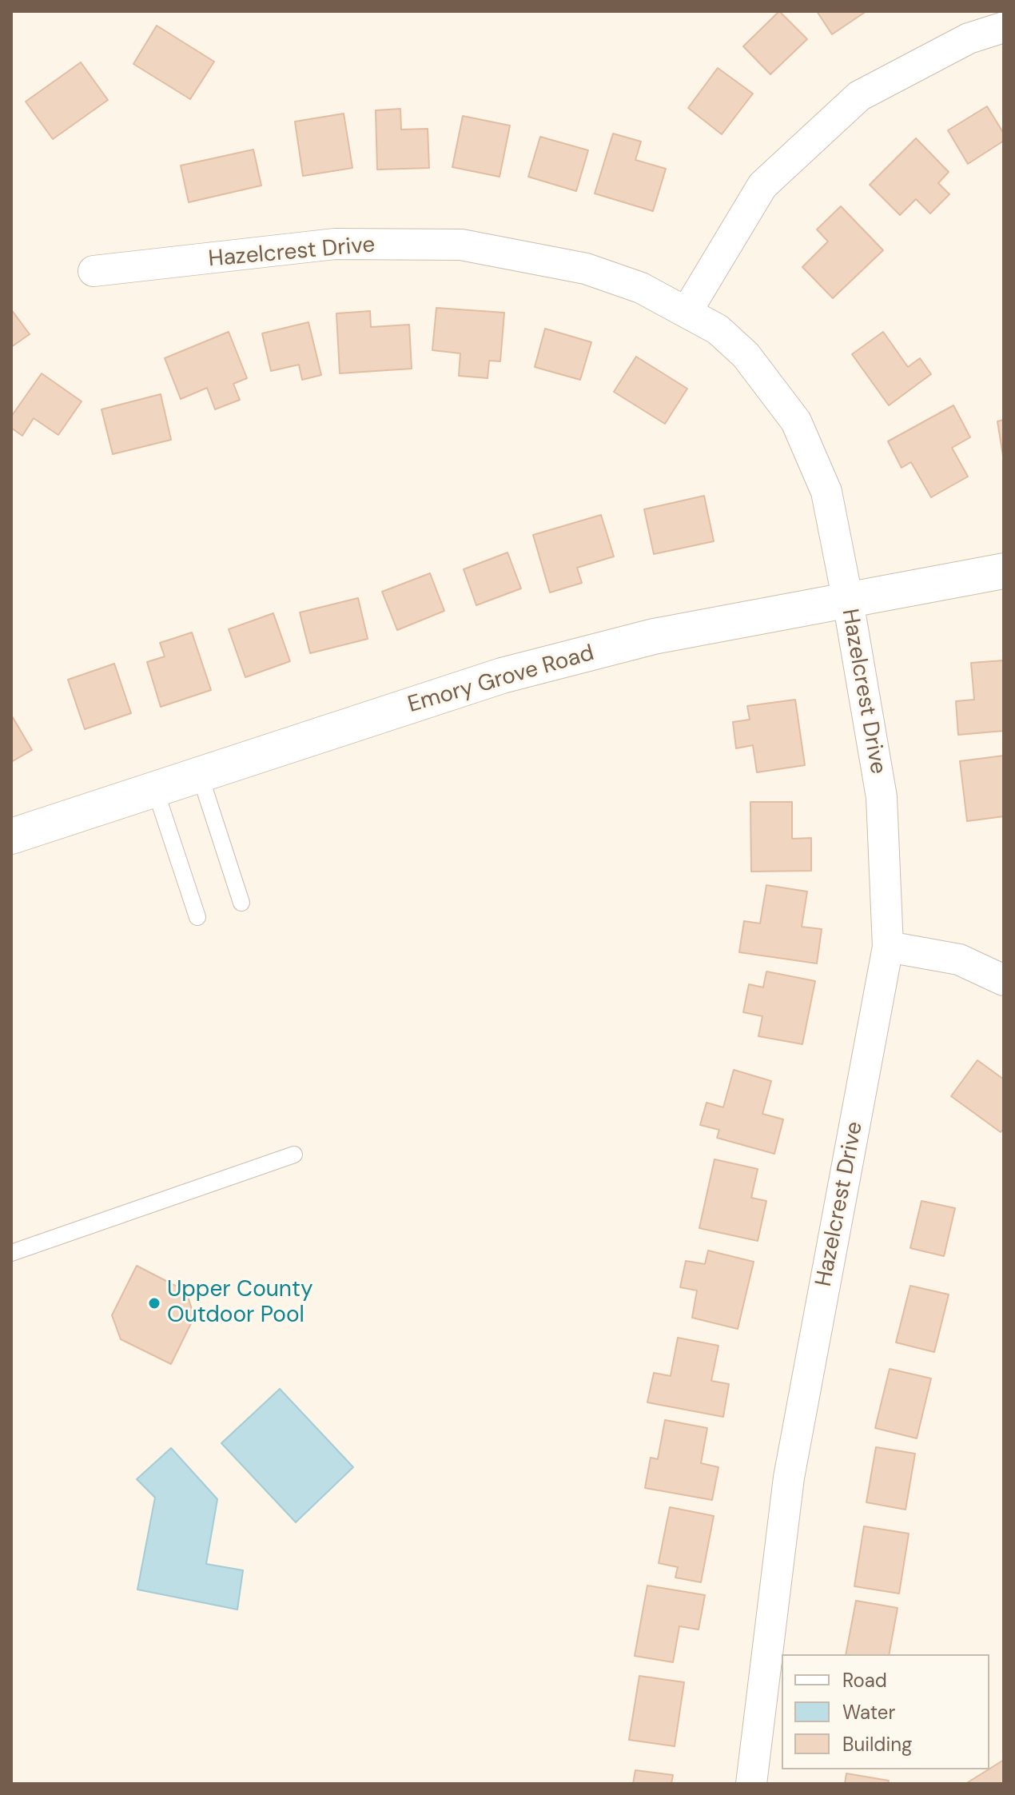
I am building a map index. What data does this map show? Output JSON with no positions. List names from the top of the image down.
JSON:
{
  "streets": {
    "street": ["Hazelcrest Drive", "Emory Grove Road"]
  },
  "crossings": [
    ["Hazelcrest Drive", "Emory Grove Road"]
  ],
  "places": ["Upper County Outdoor Pool"],
  "legend": ["Road", "Water", "Building"]
}
